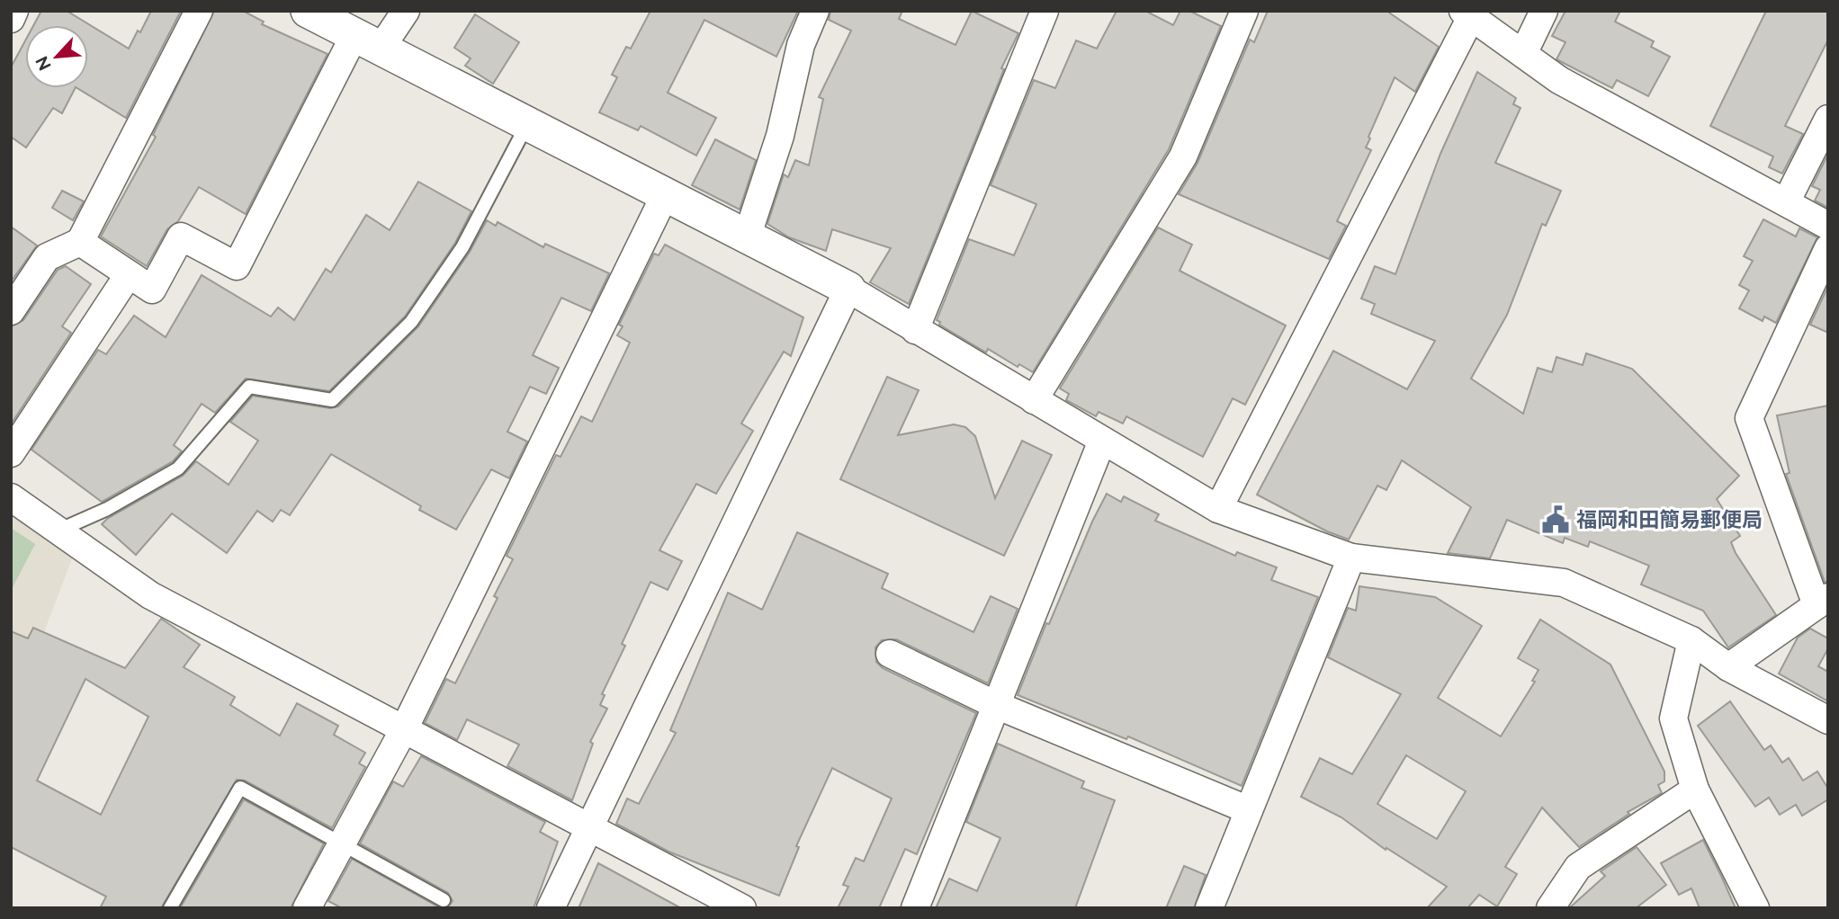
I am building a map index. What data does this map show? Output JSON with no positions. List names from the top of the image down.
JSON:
{
  "places": {
    "public building": ["福岡和田簡易郵便局"]
  },
  "north": "bottom left"
}
